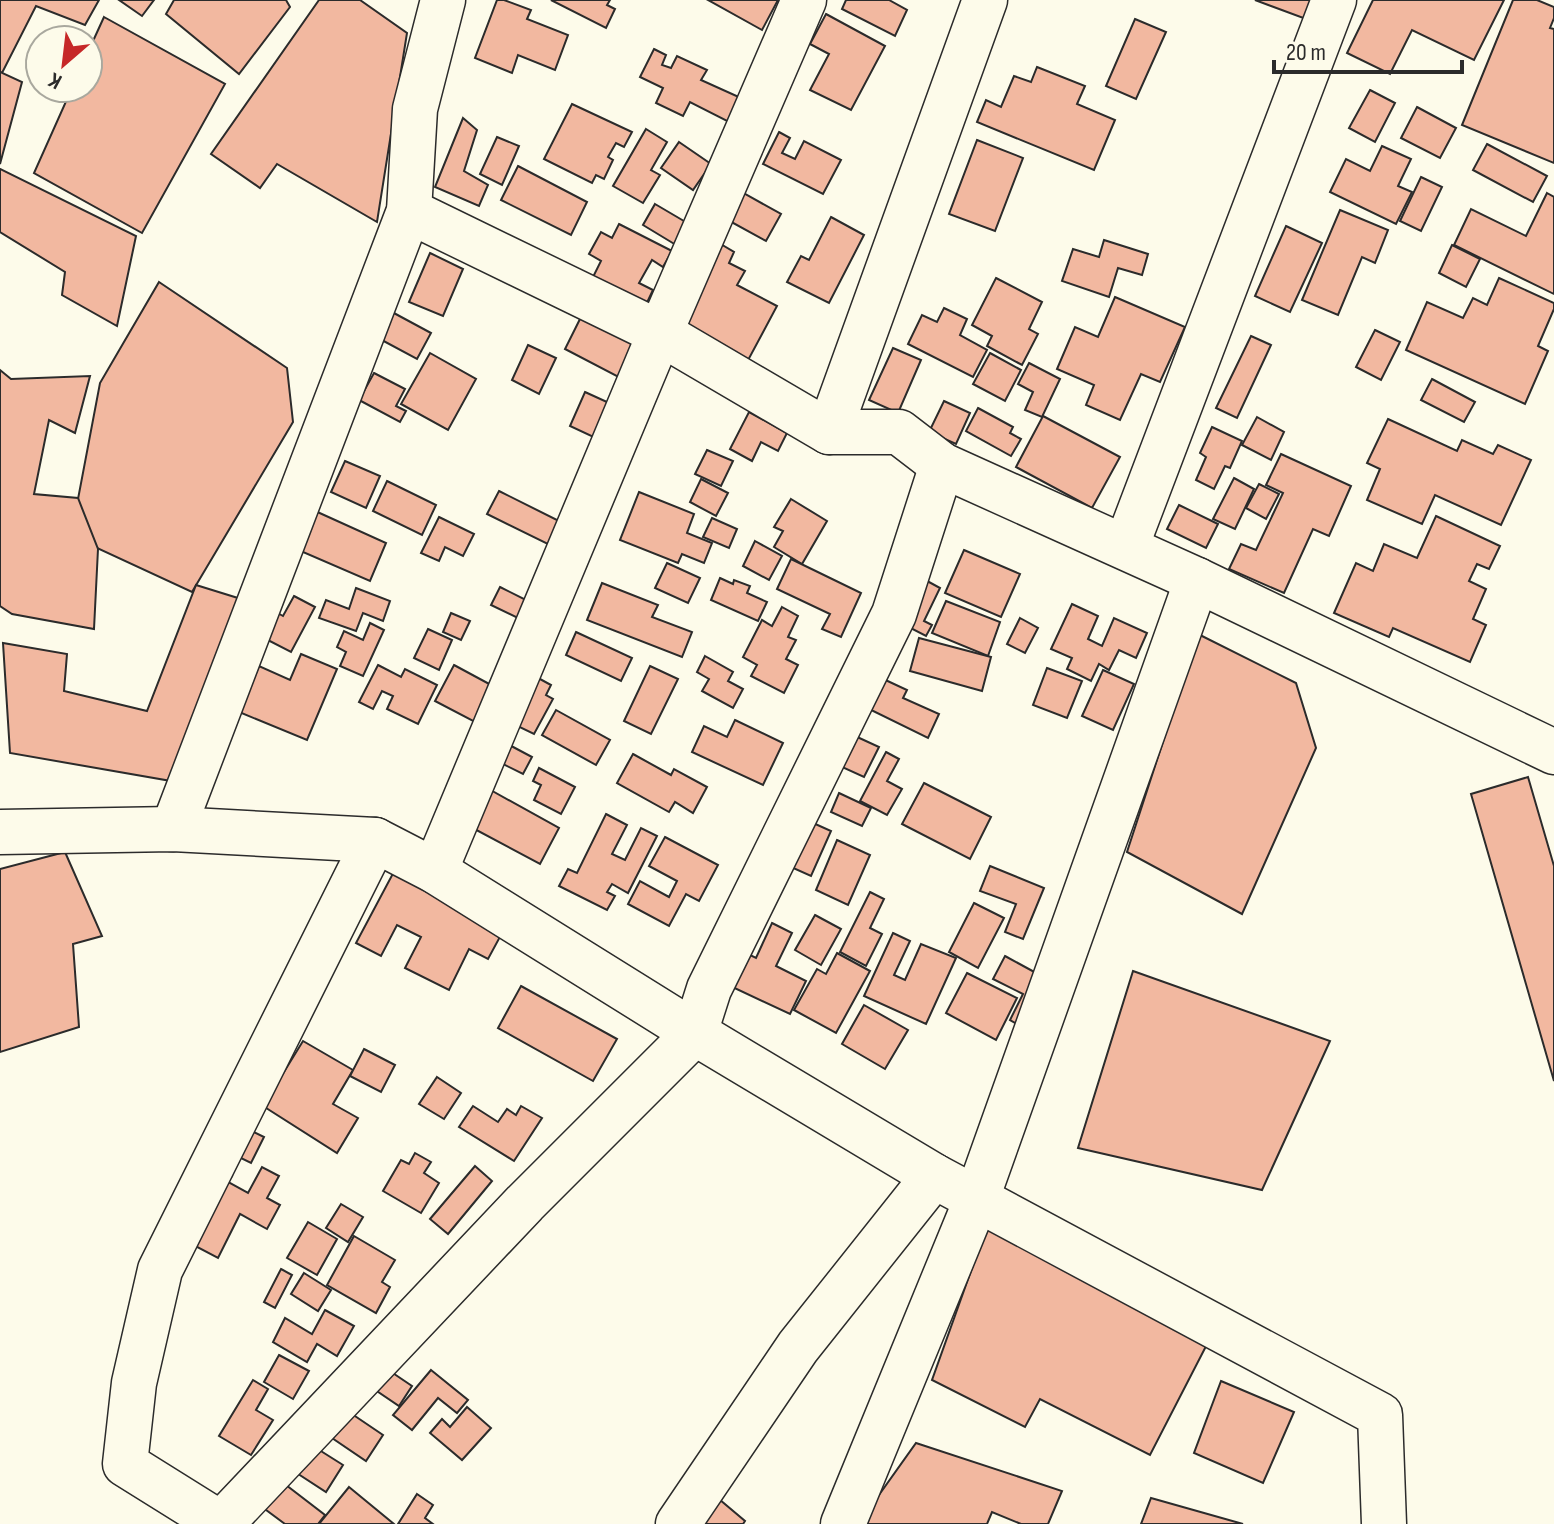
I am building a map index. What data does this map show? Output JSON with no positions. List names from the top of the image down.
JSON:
{
  "scale_bar": "20 m",
  "north": "bottom left"
}
